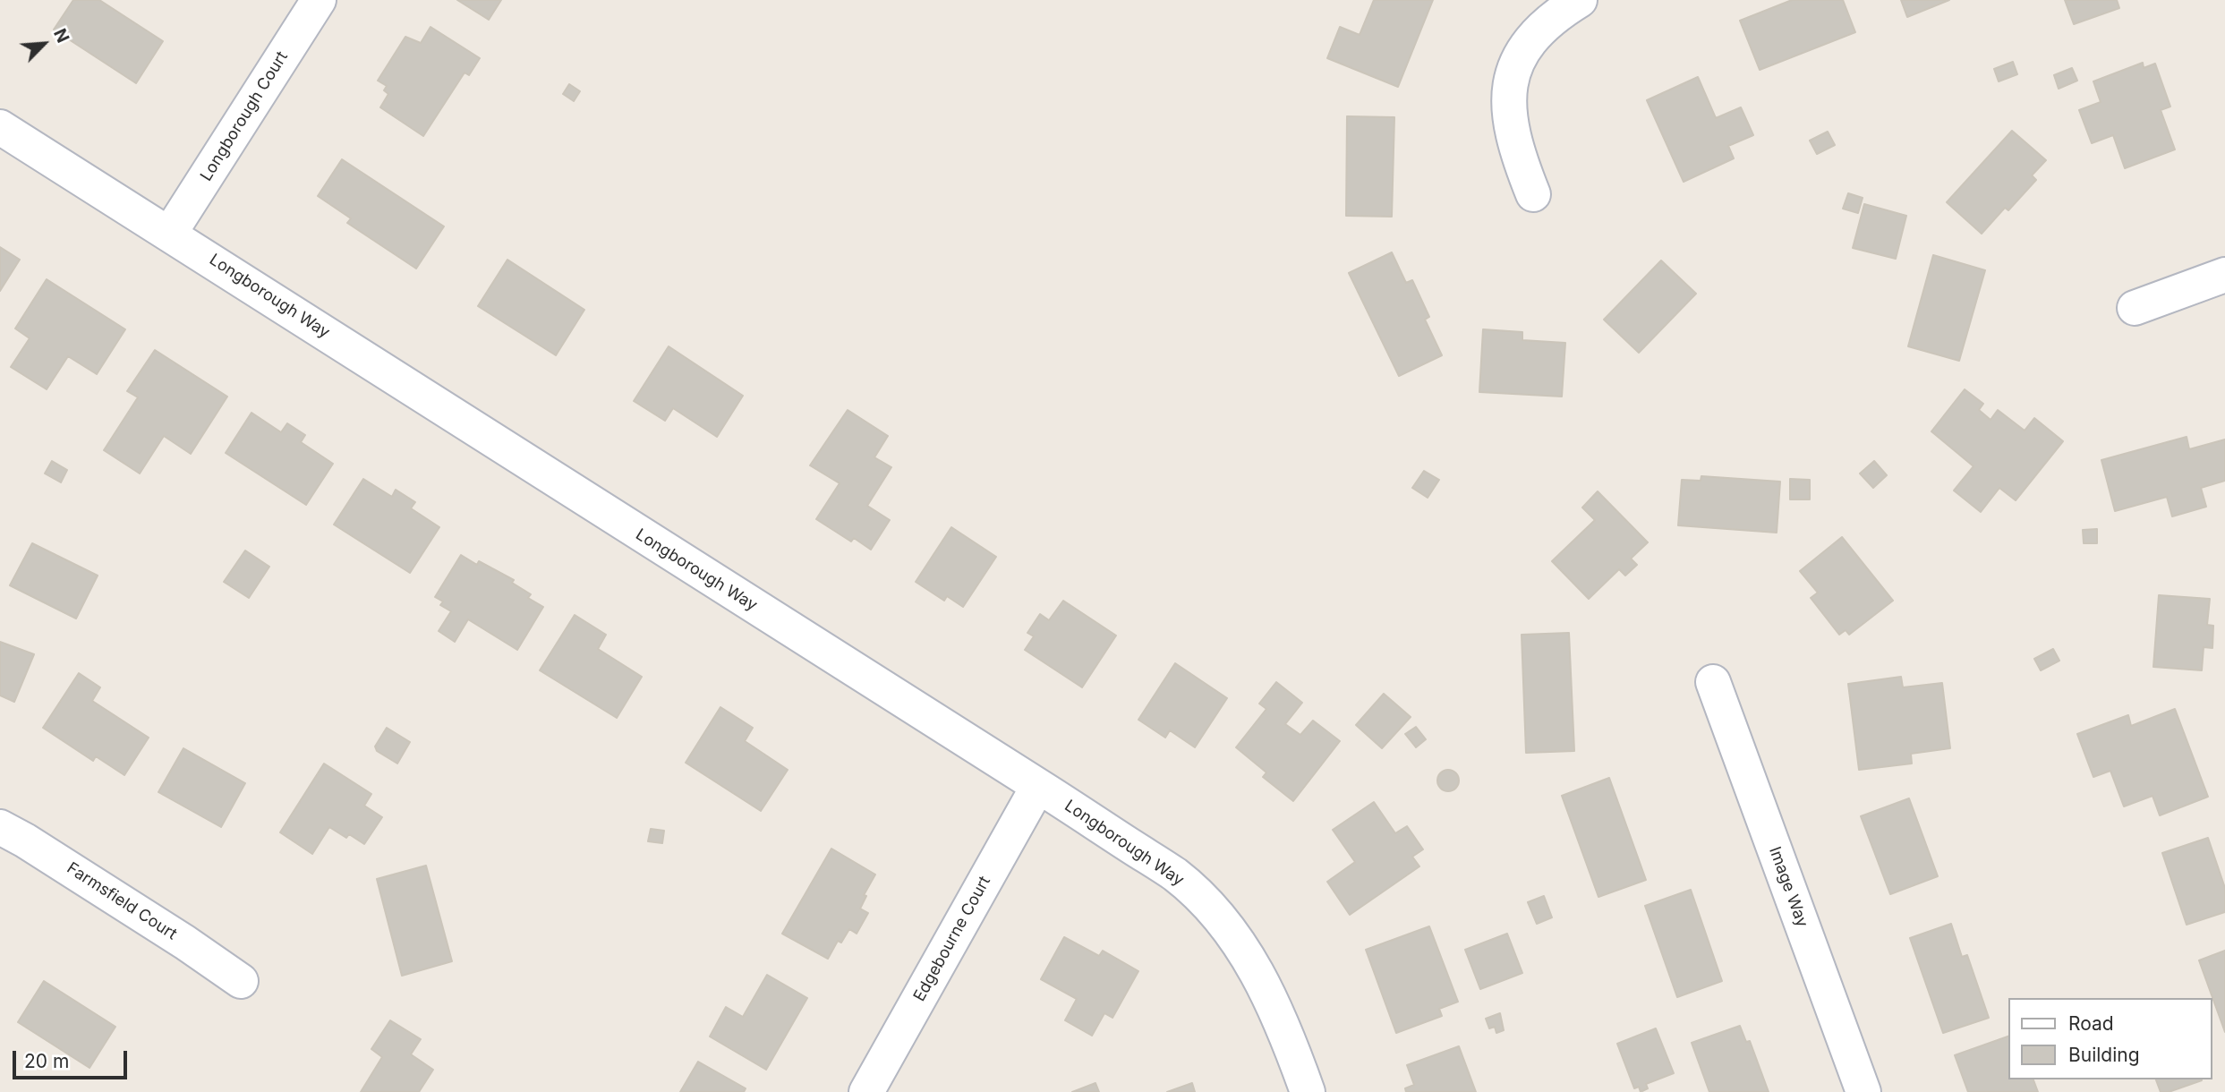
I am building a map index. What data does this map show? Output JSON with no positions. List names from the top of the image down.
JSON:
{
  "streets": {
    "street": [
      "Longborough Court",
      "Longborough Way",
      "Image Way",
      "Farmsfield Court",
      "Edgebourne Court"
    ]
  },
  "crossings": [
    ["Longborough Court", "Longborough Way"],
    ["Longborough Way", "Edgebourne Court"]
  ],
  "legend": ["Road", "Building"],
  "scale_bar": "20 m",
  "north": "top right"
}
